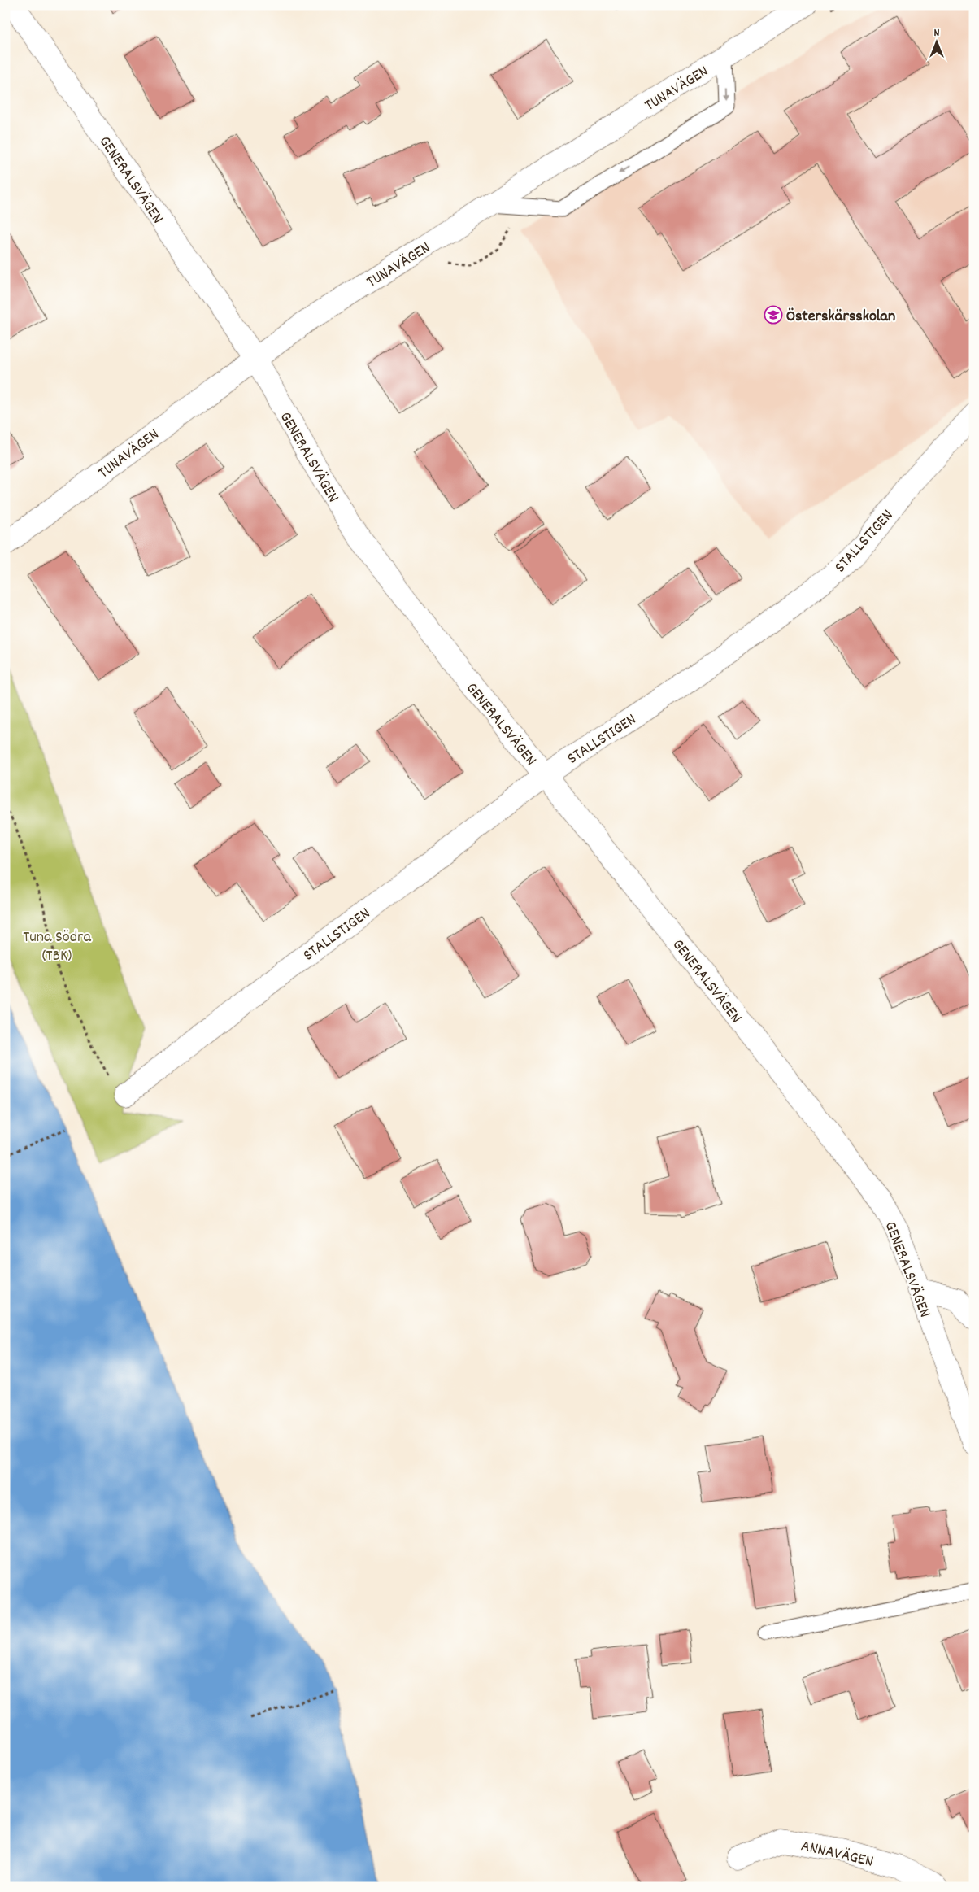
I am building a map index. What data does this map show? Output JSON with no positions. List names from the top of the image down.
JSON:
{
  "streets": {
    "street": [
      "TUNAVÄGEN",
      "GENERALSVÄGEN",
      "STALLSTIGEN",
      "ANNAVÄGEN"
    ]
  },
  "crossings": [
    ["TUNAVÄGEN", "GENERALSVÄGEN"],
    ["GENERALSVÄGEN", "STALLSTIGEN"]
  ],
  "parks": ["Tuna Södra (TBK)"],
  "places": {
    "school or university": ["Österskärsskolan"]
  },
  "north": "top"
}
